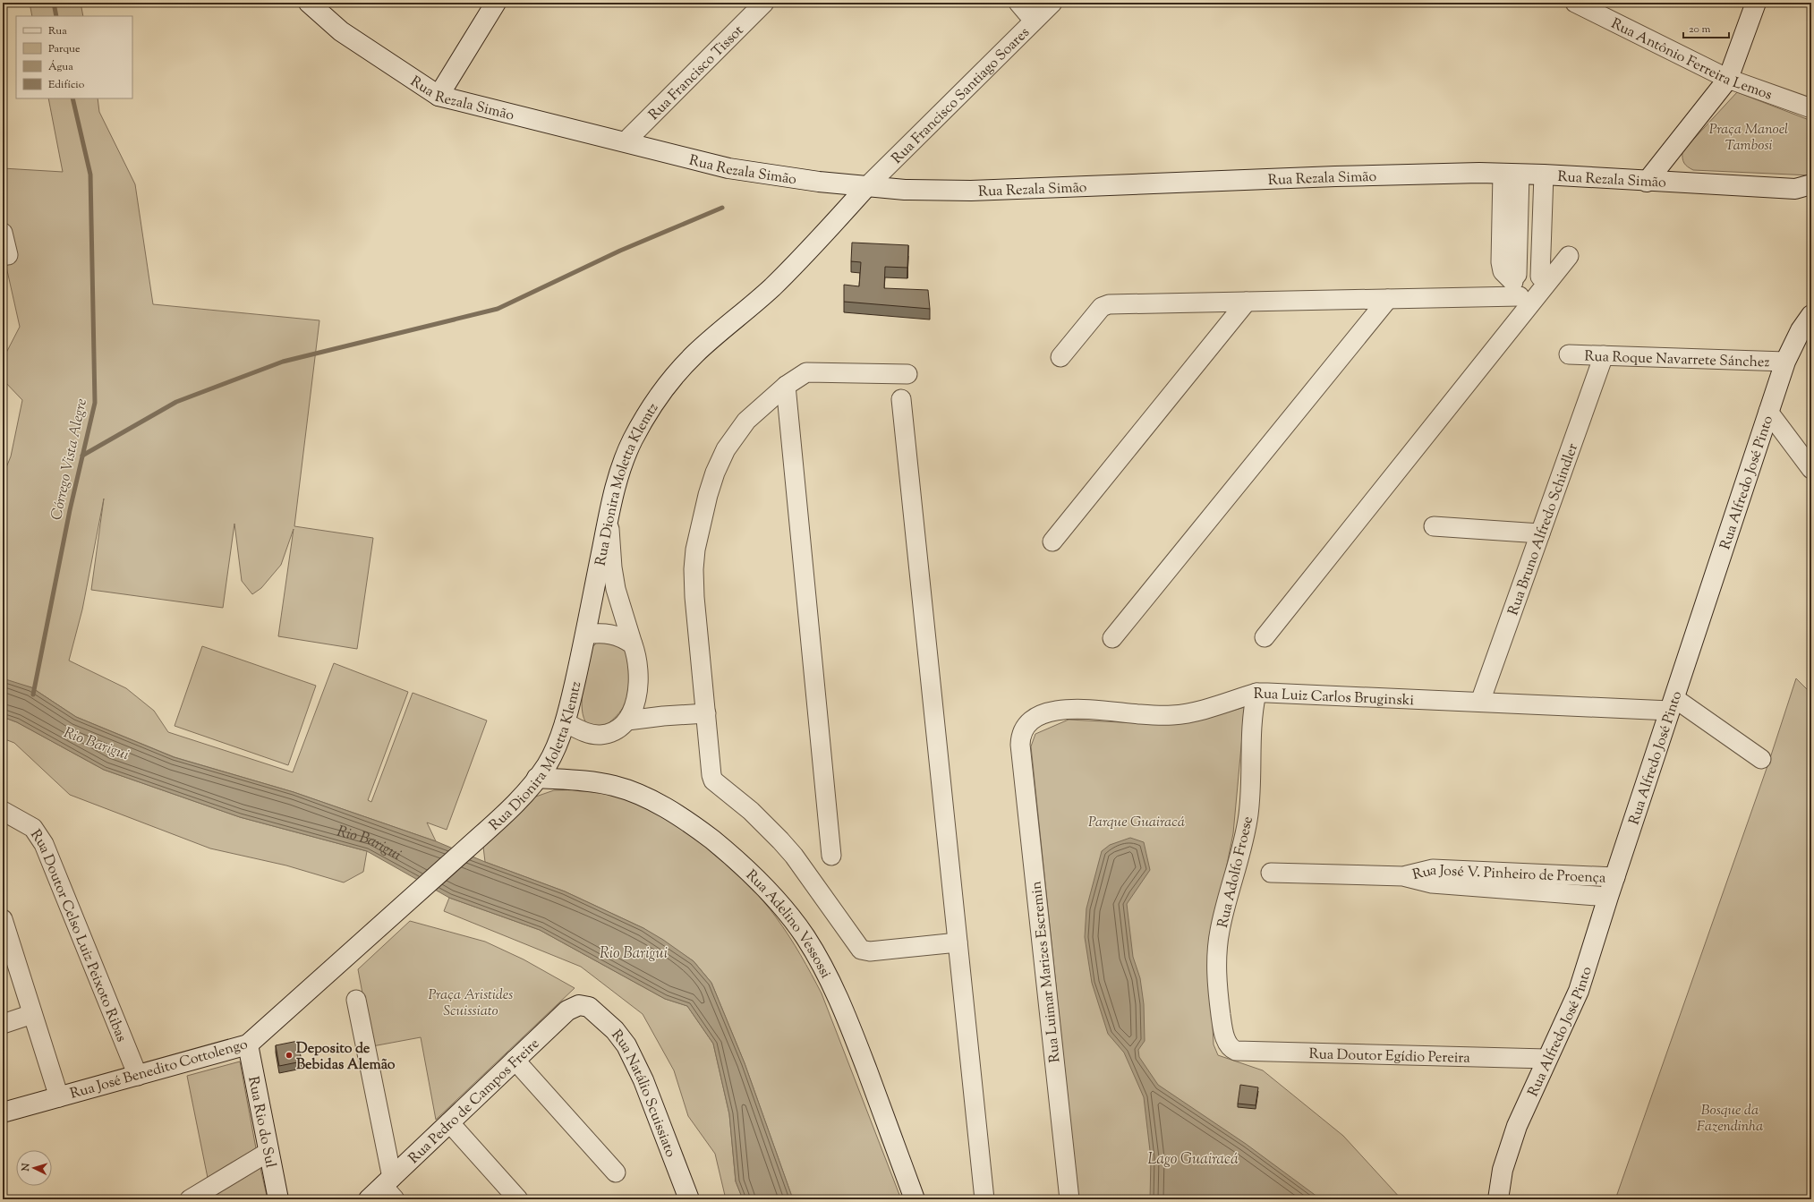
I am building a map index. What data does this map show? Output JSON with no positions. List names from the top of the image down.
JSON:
{
  "streets": {
    "main road": [
      "Rua Rezala Simão",
      "Rua Alfredo José Pinto",
      "Rua Dionira Moletta Klemtz",
      "Rua Adelino Vessossi",
      "Rua José Benedito Cottolengo",
      "Rua Natálio Scuissiato",
      "Rua Pedro de Campos Freire",
      "Rua Rio do Sul"
    ],
    "street": [
      "Rua Antônio Ferreira Lemos",
      "Rua Francisco Tissot",
      "Rua Francisco Santiago Soares",
      "Rua Roque Navarrete Sánchez",
      "Rua Bruno Alfredo Schindler",
      "Rua Luiz Carlos Bruginski",
      "Rua Adolfo Froese",
      "Rua José V. Pinheiro de Proença",
      "Rua Doutor Celso Luiz Peixoto Ribas",
      "Rua Luimar Marizes Escremin",
      "Rua Doutor Egídio Pereira"
    ]
  },
  "crossings": [
    ["Rua Francisco Tissot", "Rua Rezala Simão"],
    ["Rua Francisco Santiago Soares", "Rua Rezala Simão"],
    ["Rua Francisco Santiago Soares", "Rua Dionira Moletta Klemtz"],
    ["Rua Rezala Simão", "Rua Dionira Moletta Klemtz"],
    ["Rua Roque Navarrete Sánchez", "Rua Alfredo José Pinto"],
    ["Rua Roque Navarrete Sánchez", "Rua Bruno Alfredo Schindler"],
    ["Rua Alfredo José Pinto", "Rua Luiz Carlos Bruginski"],
    ["Rua Alfredo José Pinto", "Rua José V. Pinheiro de Proença"],
    ["Rua Alfredo José Pinto", "Rua Doutor Egídio Pereira"],
    ["Rua Dionira Moletta Klemtz", "Rua Adelino Vessossi"],
    ["Rua Dionira Moletta Klemtz", "Rua José Benedito Cottolengo"],
    ["Rua Bruno Alfredo Schindler", "Rua Luiz Carlos Bruginski"],
    ["Rua Luiz Carlos Bruginski", "Rua Adolfo Froese"],
    ["Rua Luiz Carlos Bruginski", "Rua Luimar Marizes Escremin"],
    ["Rua Adolfo Froese", "Rua Doutor Egídio Pereira"],
    ["Rua Doutor Celso Luiz Peixoto Ribas", "Rua José Benedito Cottolengo"],
    ["Rua José Benedito Cottolengo", "Rua Rio do Sul"],
    ["Rua Natálio Scuissiato", "Rua Pedro de Campos Freire"]
  ],
  "water": ["Córrego Vista Alegre", "Rio Barigui", "Lago Guairacá"],
  "parks": [
    "Praça Manoel Tambosi",
    "Parque Guairacá",
    "Praça Aristides Scuissiato",
    "Bosque da Fazendinha"
  ],
  "places": ["Deposito de Bebidas Alemão"],
  "legend": [
    "Rua",
    "Parque",
    "Água",
    "Edifício"
  ],
  "scale_bar": "20 m",
  "north": "left"
}
